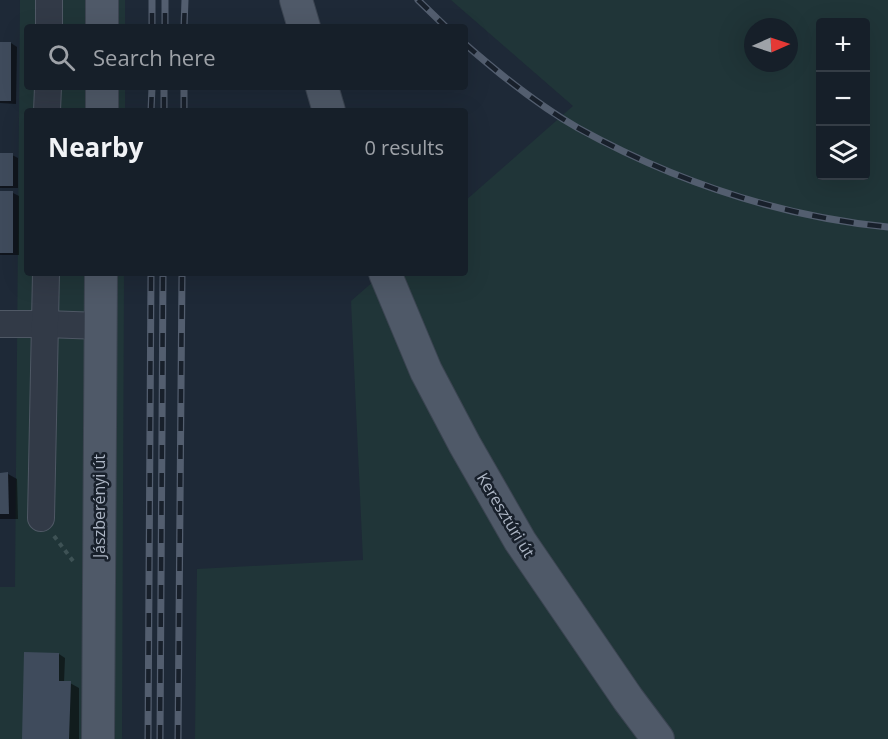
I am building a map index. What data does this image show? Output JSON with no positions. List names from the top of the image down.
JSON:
{
  "streets": {
    "main road": ["Jászberényi út", "Keresztúri út"]
  },
  "north": "right",
  "page": {
    "map_buttons": ["+", "−"],
    "search": "Search here",
    "heading": ["Nearby", "0 results"]
  }
}
